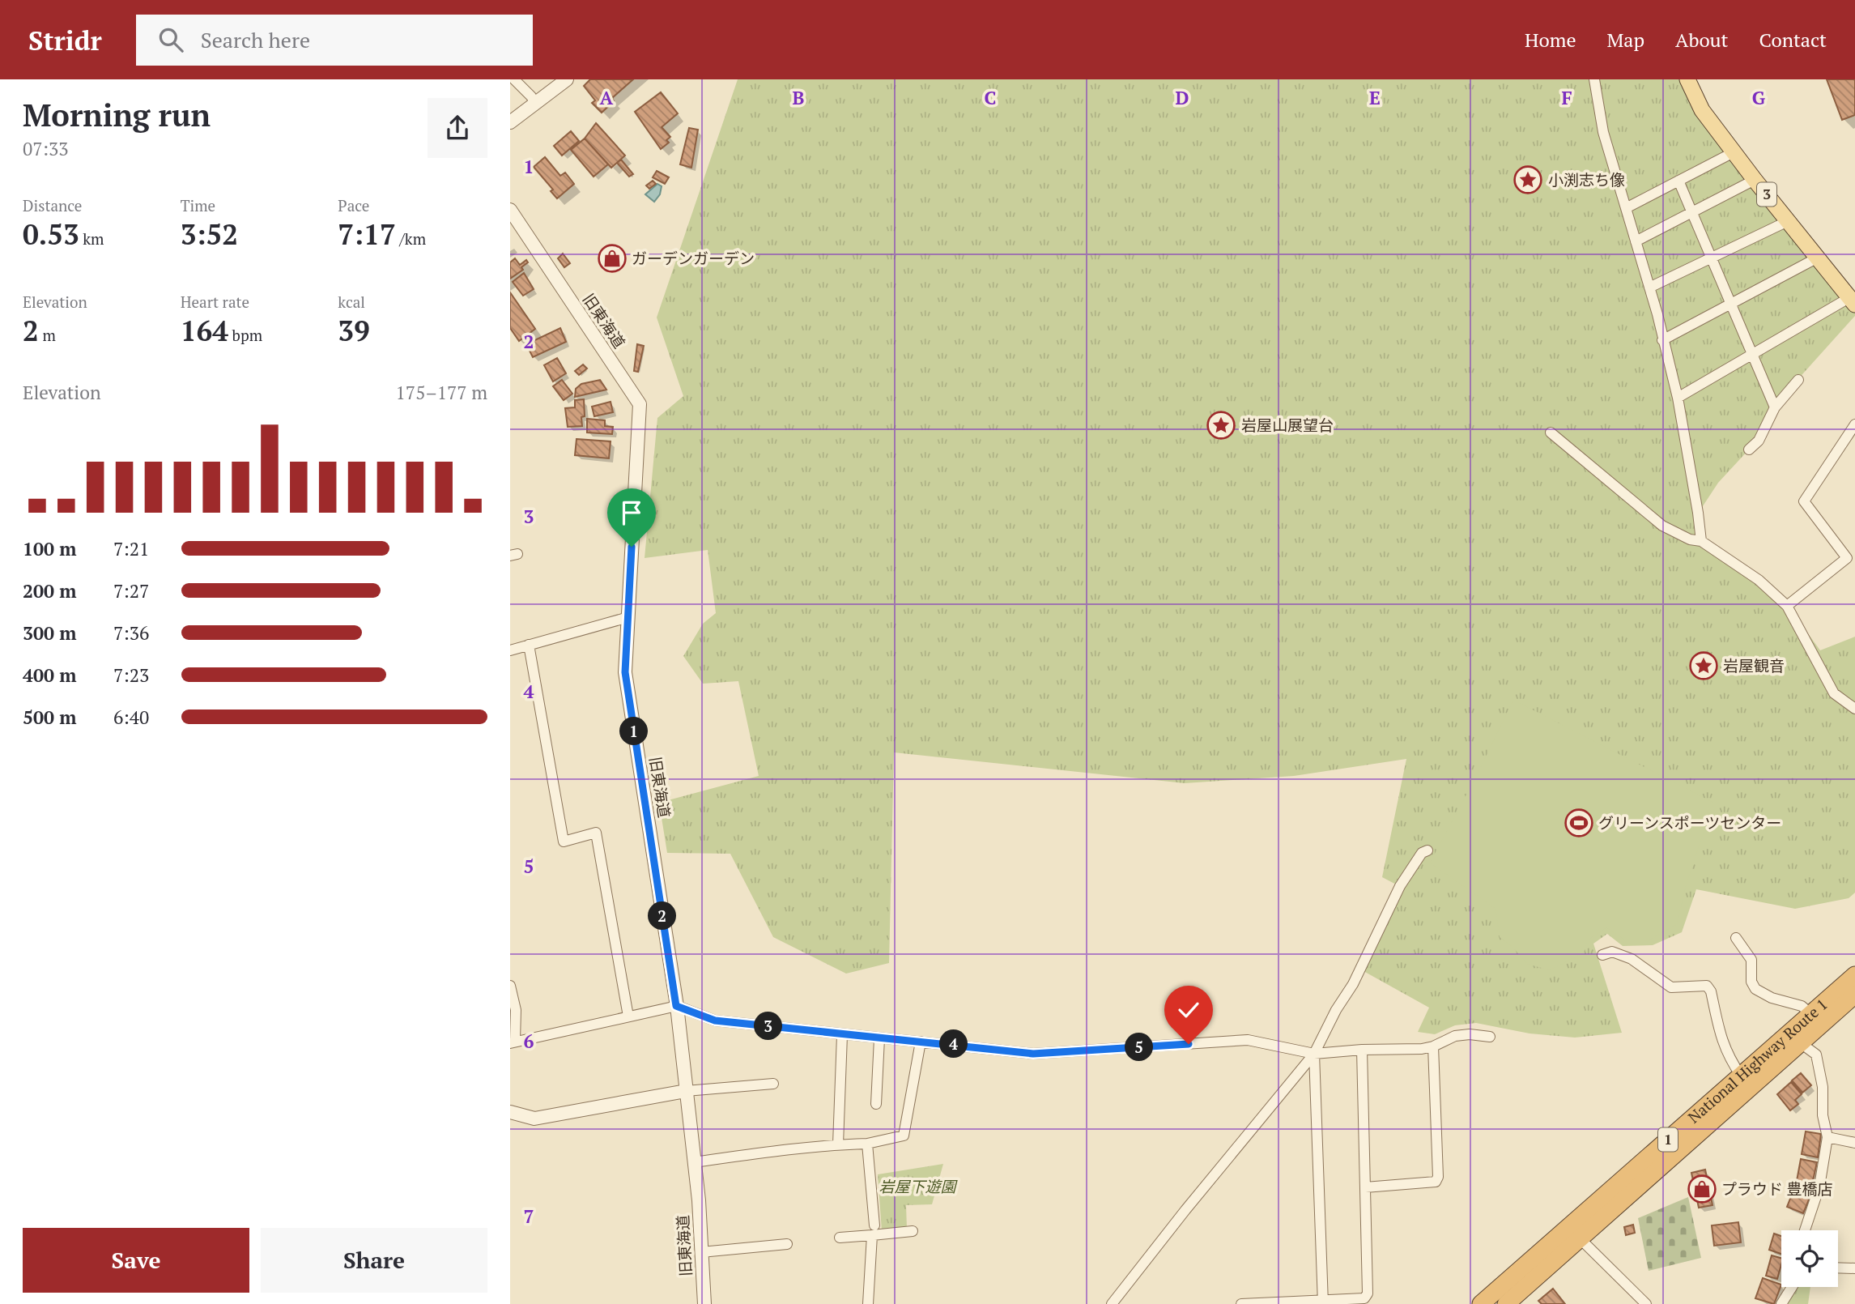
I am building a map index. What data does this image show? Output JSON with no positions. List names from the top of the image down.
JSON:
{
  "streets": {
    "highway": ["National Highway Route 1", "1"],
    "main road": ["3"],
    "street": ["旧東海道"]
  },
  "parks": ["岩屋下遊園"],
  "places": {
    "place": ["小渕志ち像", "岩屋山展望台", "岩屋観音"],
    "shop": ["ガーデンガーデン", "プラウド 豊橋店"],
    "sports": ["グリーンスポーツセンター"]
  },
  "page": {
    "header": "Stridr",
    "search": "Search here",
    "nav": [
      "Home",
      "Map",
      "About",
      "Contact"
    ],
    "heading": ["Morning run", "07:33"],
    "stats": [
      ["Distance", "0.53 km"],
      ["Time", "3:52"],
      ["Pace", "7:17 /km"],
      ["Elevation", "2 m"],
      ["Heart rate", "164 bpm"],
      ["kcal", "39"]
    ],
    "chart": ["Elevation", "175–177 m"],
    "list": [
      {
        "name": "100 m",
        "note": "7:21"
      },
      {
        "name": "200 m",
        "note": "7:27"
      },
      {
        "name": "300 m",
        "note": "7:36"
      },
      {
        "name": "400 m",
        "note": "7:23"
      },
      {
        "name": "500 m",
        "note": "6:40"
      }
    ],
    "pins": [
      "1",
      "2",
      "3",
      "4",
      "5"
    ],
    "buttons": ["Save", "Share"]
  },
  "grid": {
    "columns": [
      "A",
      "B",
      "C",
      "D",
      "E",
      "F",
      "G"
    ],
    "rows": [
      "1",
      "2",
      "3",
      "4",
      "5",
      "6",
      "7"
    ]
  }
}
